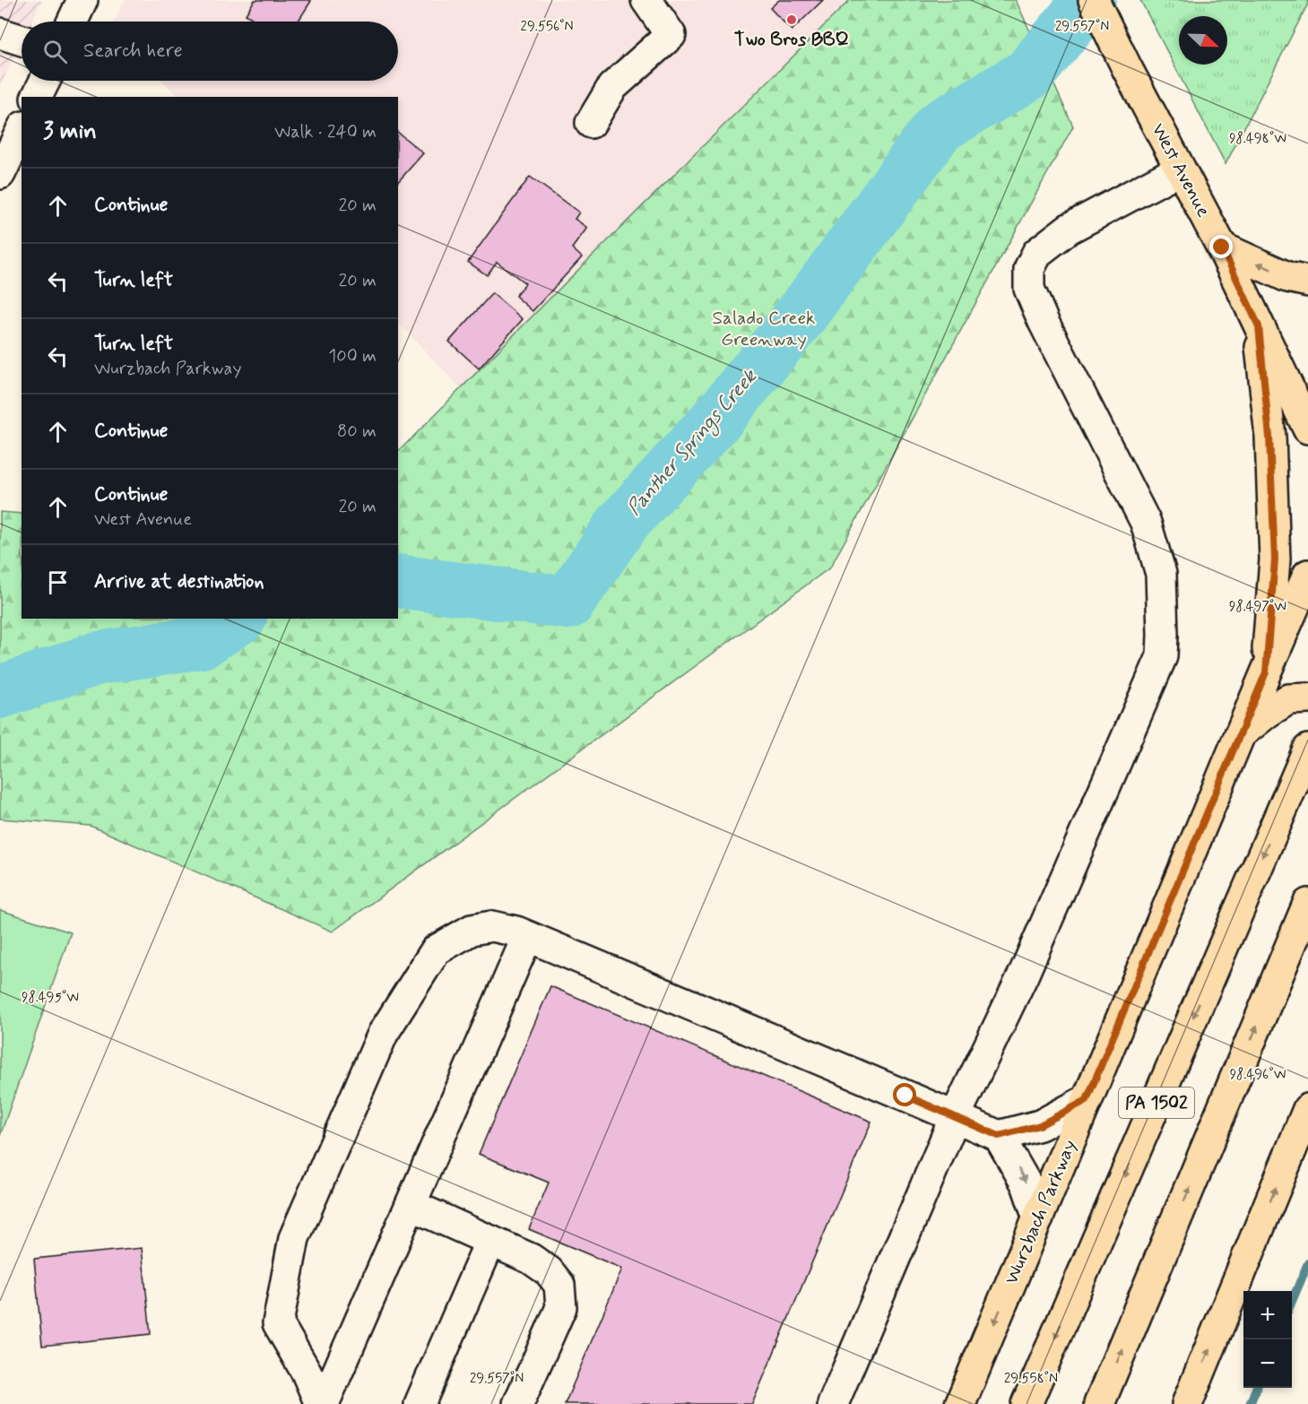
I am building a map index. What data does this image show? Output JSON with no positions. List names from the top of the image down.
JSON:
{
  "streets": {
    "main road": ["West Avenue", "PA 1502", "Wurzbach Parkway"]
  },
  "water": ["Panther Springs Creek"],
  "parks": ["Salado Creek Greenway"],
  "places": ["Two Bros BBQ"],
  "north": "bottom right",
  "page": {
    "search": "Search here",
    "heading": ["3 min", "Walk · 240 m"],
    "list": [
      ["Continue", "20 m"],
      ["Turn left", "20 m"],
      ["Turn left", "Wurzbach Parkway", "100 m"],
      ["Continue", "80 m"],
      ["Continue", "West Avenue", "20 m"],
      "Arrive at destination"
    ],
    "map_buttons": ["+", "−"]
  },
  "coordinates": [
    "29.556°N",
    "29.557°N",
    "98.498°W",
    "98.497°W",
    "98.495°W",
    "98.496°W",
    "29.558°N"
  ]
}
